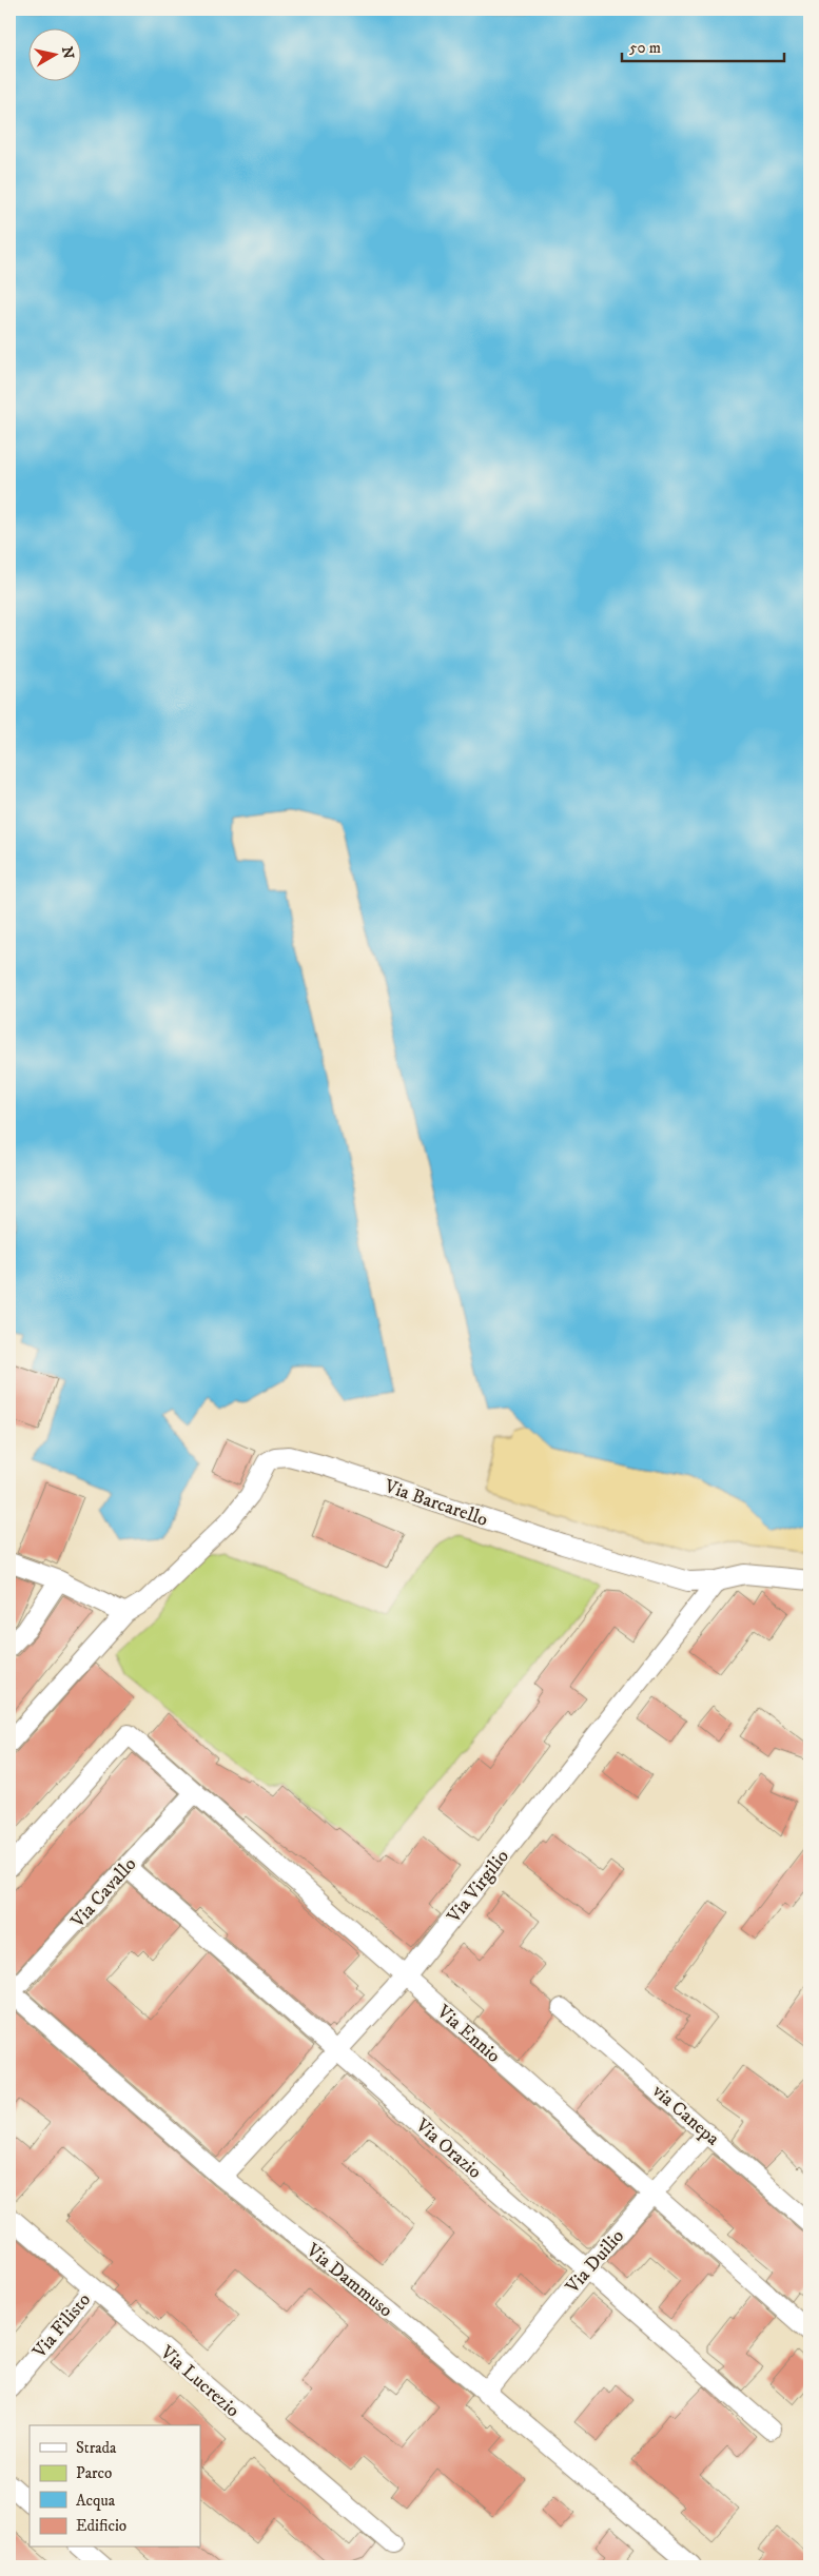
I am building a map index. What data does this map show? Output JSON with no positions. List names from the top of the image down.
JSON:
{
  "streets": {
    "street": [
      "Via Barcarello",
      "Via Virgilio",
      "Via Cavallo",
      "Via Ennio",
      "via Canepa",
      "Via Orazio",
      "Via Duilio",
      "Via Dammuso",
      "Via Filisto",
      "Via Lucrezio"
    ]
  },
  "crossings": [
    ["Via Barcarello", "Via Virgilio"],
    ["Via Virgilio", "Via Ennio"],
    ["Via Virgilio", "Via Orazio"],
    ["Via Virgilio", "Via Dammuso"],
    ["Via Cavallo", "Via Ennio"],
    ["Via Cavallo", "Via Orazio"],
    ["Via Cavallo", "Via Dammuso"],
    ["Via Ennio", "Via Duilio"],
    ["via Canepa", "Via Duilio"],
    ["Via Orazio", "Via Duilio"],
    ["Via Duilio", "Via Dammuso"],
    ["Via Filisto", "Via Lucrezio"]
  ],
  "legend": [
    "Strada",
    "Parco",
    "Acqua",
    "Edificio"
  ],
  "scale_bar": "50 m",
  "north": "right"
}
